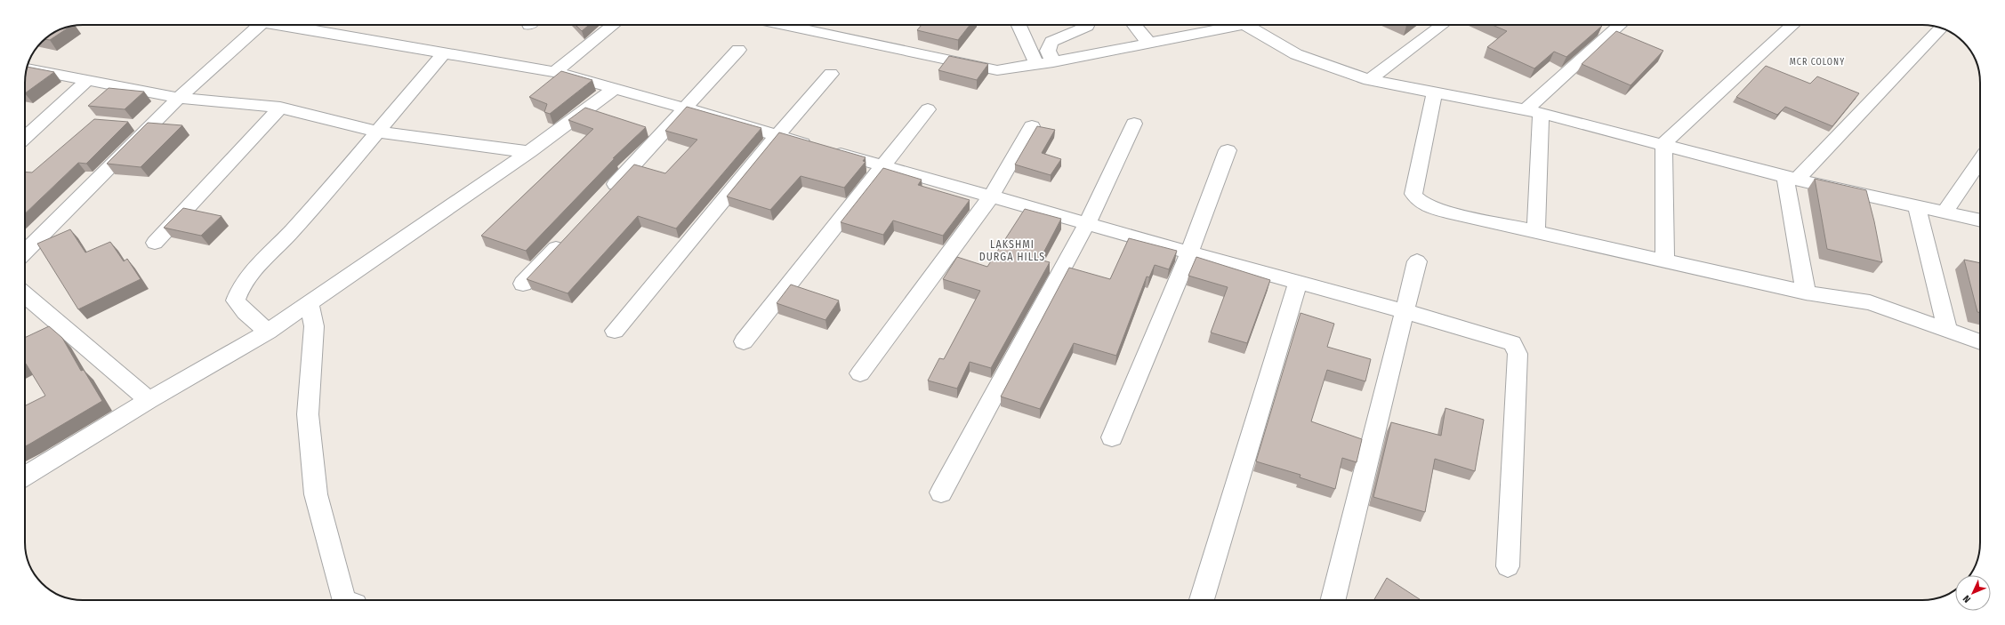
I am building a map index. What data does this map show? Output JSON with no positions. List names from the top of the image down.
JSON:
{
  "districts": ["MCR COLONY", "LAKSHMI DURGA HILLS"],
  "north": "bottom left"
}
